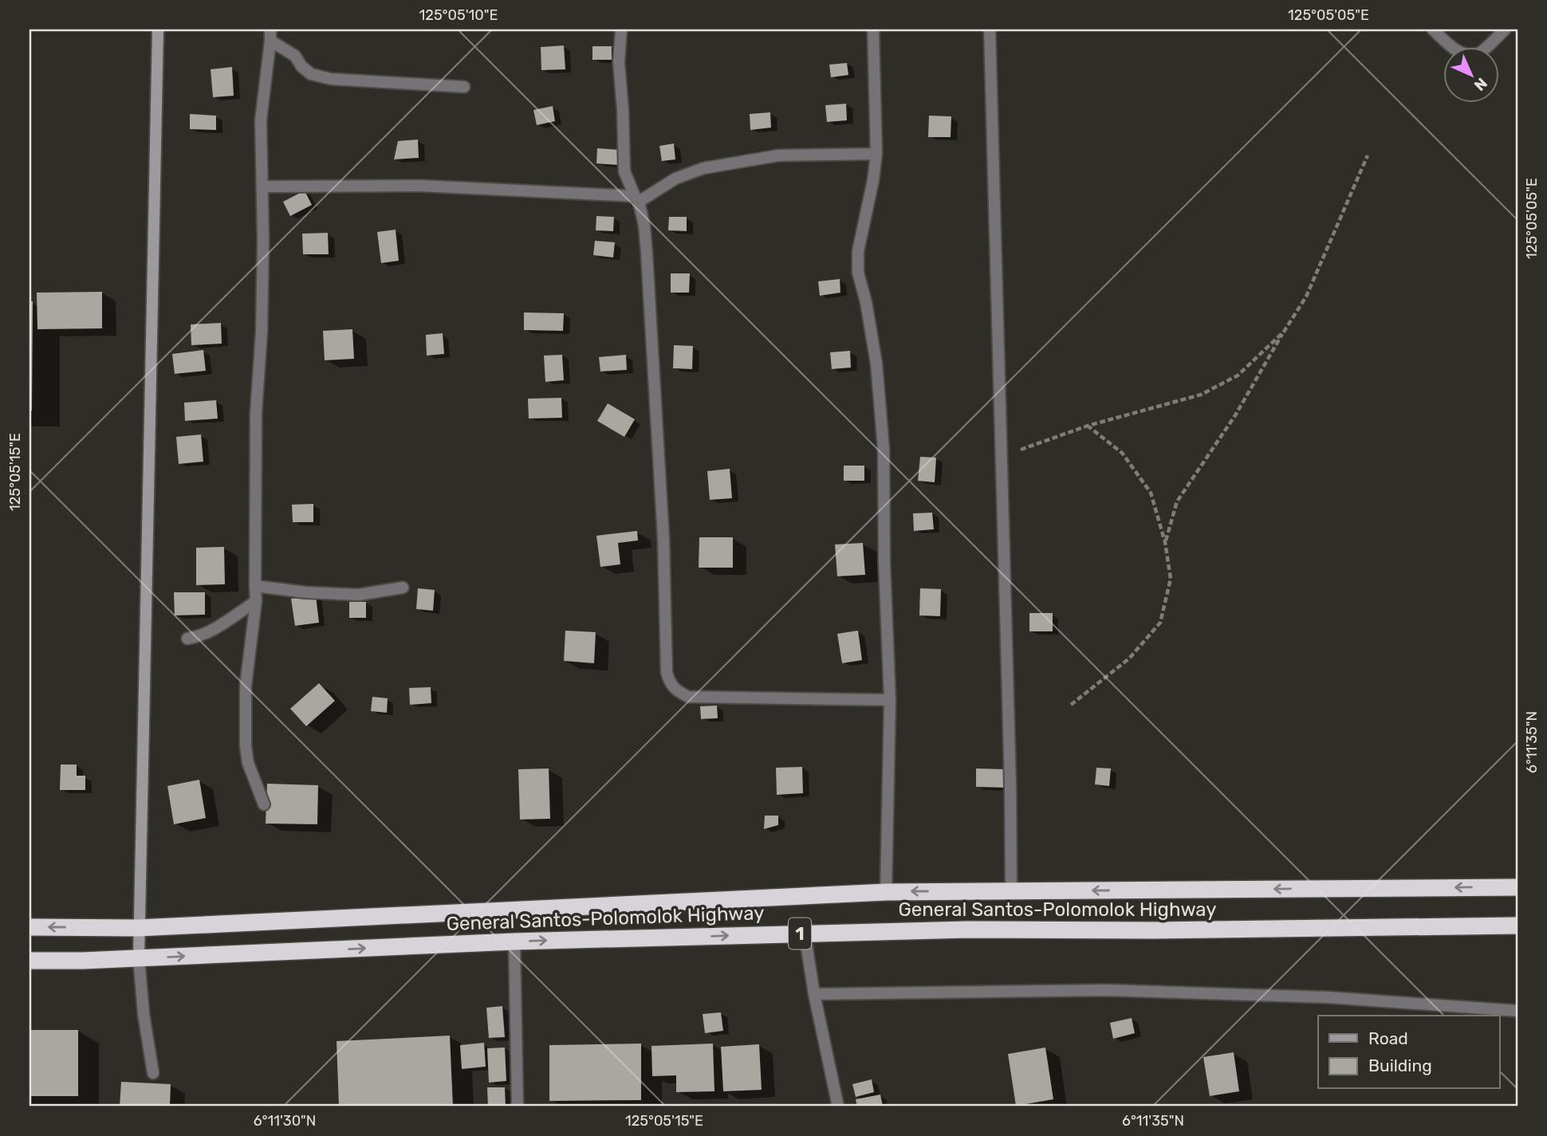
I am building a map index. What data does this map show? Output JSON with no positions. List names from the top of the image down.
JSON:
{
  "streets": {
    "highway": ["General Santos-Polomolok Highway", "1"]
  },
  "legend": ["Road", "Building"],
  "north": "bottom right",
  "coordinates": [
    "125°05'10\"E",
    "125°05'05\"E",
    "125°05'15\"E",
    "6°11'35\"N",
    "6°11'30\"N"
  ]
}
